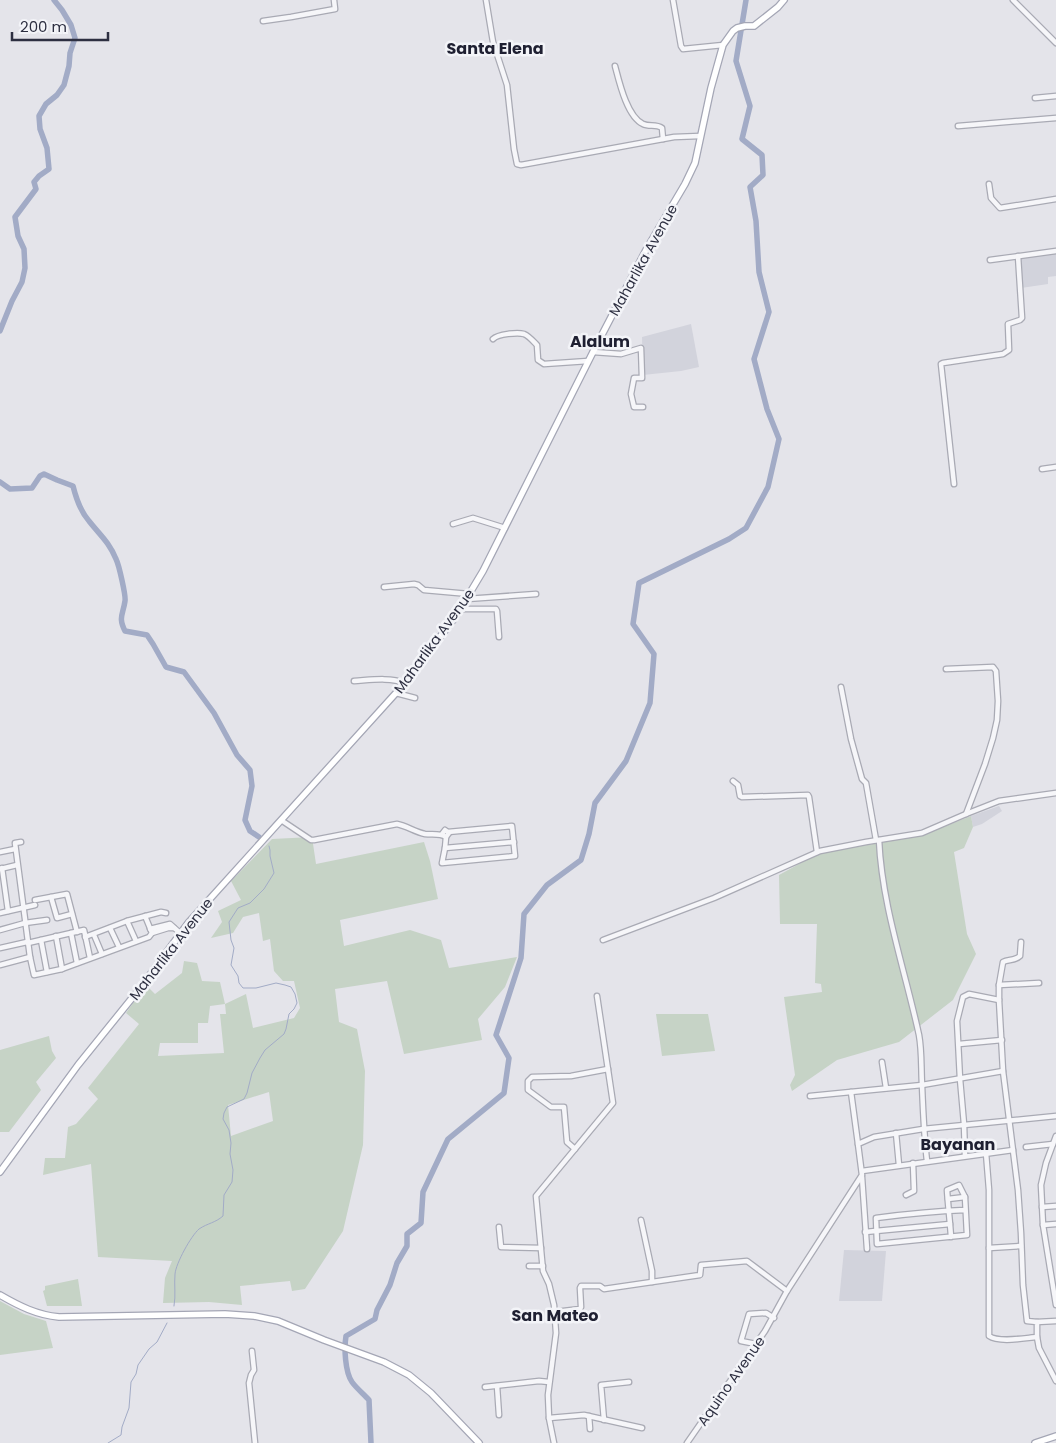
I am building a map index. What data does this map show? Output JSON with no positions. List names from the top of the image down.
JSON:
{
  "streets": {
    "main road": ["Maharlika Avenue"],
    "street": ["Aquino Avenue"]
  },
  "districts": [
    "Santa Elena",
    "Alalum",
    "Bayanan",
    "San Mateo"
  ],
  "scale_bar": "200 m"
}
